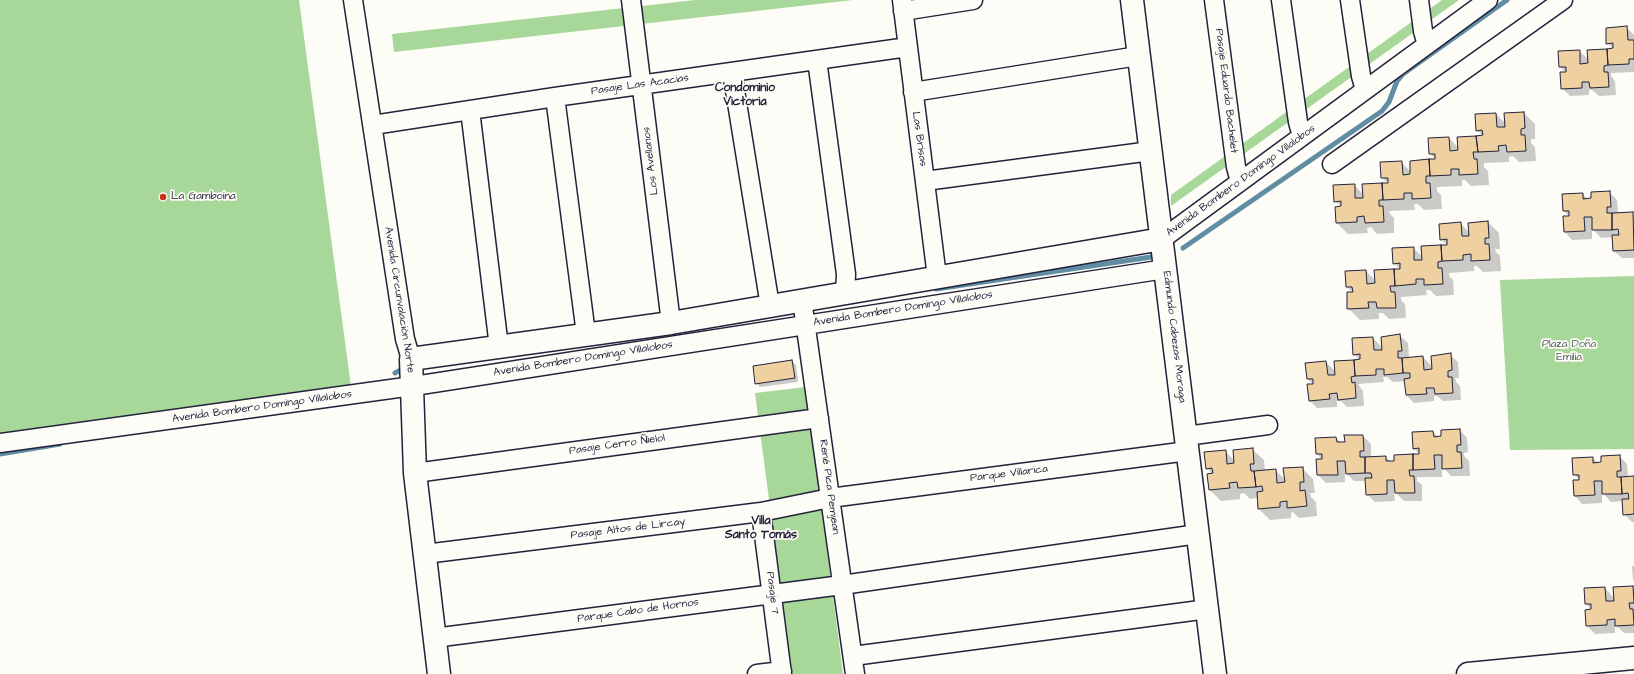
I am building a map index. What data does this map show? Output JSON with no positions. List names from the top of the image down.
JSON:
{
  "streets": {
    "street": [
      "Pasaje Las Acacias",
      "Pasaje Eduardo Bachelet",
      "Las Brisas",
      "Los Avellanos",
      "Avenida Bombero Domingo Villalobos",
      "Avenida Circunvalación Norte",
      "Edmundo Cabezas Moraga",
      "Pasaje Cerro Ñielol",
      "Parque Villarica",
      "René Pica Pemjean",
      "Pasaje Altos de Lircay",
      "Pasaje 7",
      "Parque Cabo de Hornos"
    ]
  },
  "crossings": [
    ["Pasaje Las Acacias", "Las Brisas"],
    ["Pasaje Las Acacias", "Los Avellanos"],
    ["Pasaje Las Acacias", "Avenida Circunvalación Norte"],
    ["Pasaje Eduardo Bachelet", "Avenida Bombero Domingo Villalobos"],
    ["Las Brisas", "Avenida Bombero Domingo Villalobos"],
    ["Los Avellanos", "Avenida Bombero Domingo Villalobos"],
    ["Avenida Bombero Domingo Villalobos", "Avenida Circunvalación Norte"],
    ["Avenida Bombero Domingo Villalobos", "Edmundo Cabezas Moraga"],
    ["Avenida Bombero Domingo Villalobos", "René Pica Pemjean"],
    ["Avenida Circunvalación Norte", "Pasaje Cerro Ñielol"],
    ["Avenida Circunvalación Norte", "Pasaje Altos de Lircay"],
    ["Avenida Circunvalación Norte", "Parque Cabo de Hornos"],
    ["Edmundo Cabezas Moraga", "Parque Villarica"],
    ["Edmundo Cabezas Moraga", "Parque Cabo de Hornos"],
    ["Pasaje Cerro Ñielol", "René Pica Pemjean"],
    ["Parque Villarica", "René Pica Pemjean"],
    ["Parque Villarica", "Pasaje Altos de Lircay"],
    ["René Pica Pemjean", "Pasaje Altos de Lircay"],
    ["René Pica Pemjean", "Parque Cabo de Hornos"],
    ["Pasaje Altos de Lircay", "Pasaje 7"],
    ["Pasaje 7", "Parque Cabo de Hornos"]
  ],
  "districts": ["Condominio Victoria", "Villa Santo Tomás"],
  "parks": ["Plaza Doña Emilia"],
  "places": ["La Gamboína"]
}
